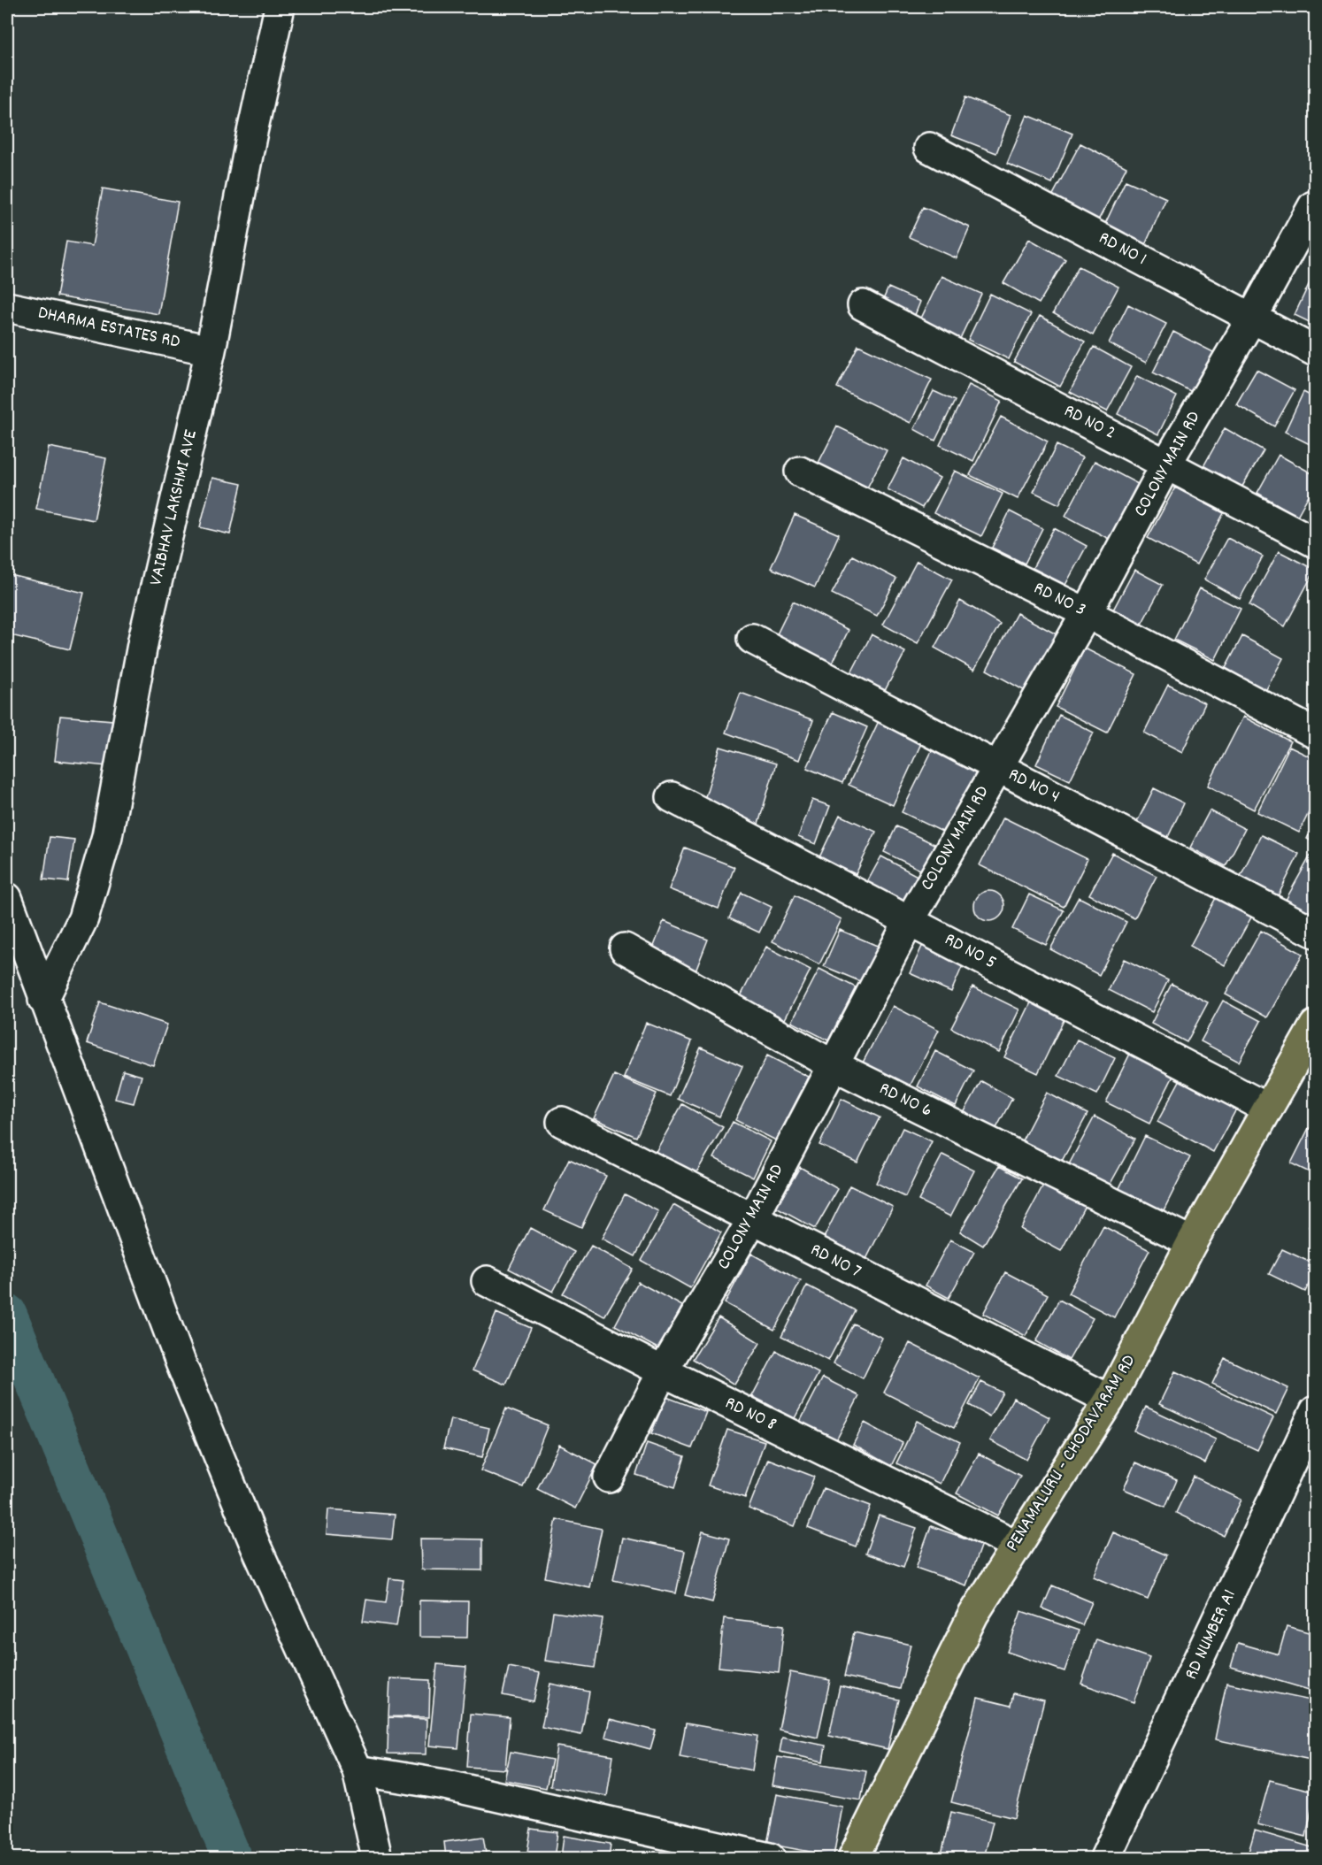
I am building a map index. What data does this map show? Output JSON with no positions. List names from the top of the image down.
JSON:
{
  "streets": {
    "main road": ["PENAMALURU - CHODAVARAM RD"],
    "street": [
      "RD NO 1",
      "DHARMA ESTATES RD",
      "RD NO 2",
      "COLONY MAIN RD",
      "VAIBHAV LAKSHMI AVE",
      "RD NO 3",
      "RD NO 4",
      "RD NO 5",
      "RD NO 6",
      "RD NO 7",
      "RD NO 8",
      "RD NUMBER A1"
    ]
  },
  "crossings": [
    ["RD NO 1", "COLONY MAIN RD"],
    ["DHARMA ESTATES RD", "VAIBHAV LAKSHMI AVE"],
    ["RD NO 2", "COLONY MAIN RD"],
    ["COLONY MAIN RD", "RD NO 3"],
    ["COLONY MAIN RD", "RD NO 4"],
    ["COLONY MAIN RD", "RD NO 5"],
    ["COLONY MAIN RD", "RD NO 6"],
    ["COLONY MAIN RD", "RD NO 7"],
    ["COLONY MAIN RD", "RD NO 8"],
    ["RD NO 5", "PENAMALURU - CHODAVARAM RD"],
    ["RD NO 6", "PENAMALURU - CHODAVARAM RD"],
    ["RD NO 7", "PENAMALURU - CHODAVARAM RD"],
    ["RD NO 8", "PENAMALURU - CHODAVARAM RD"]
  ]
}
